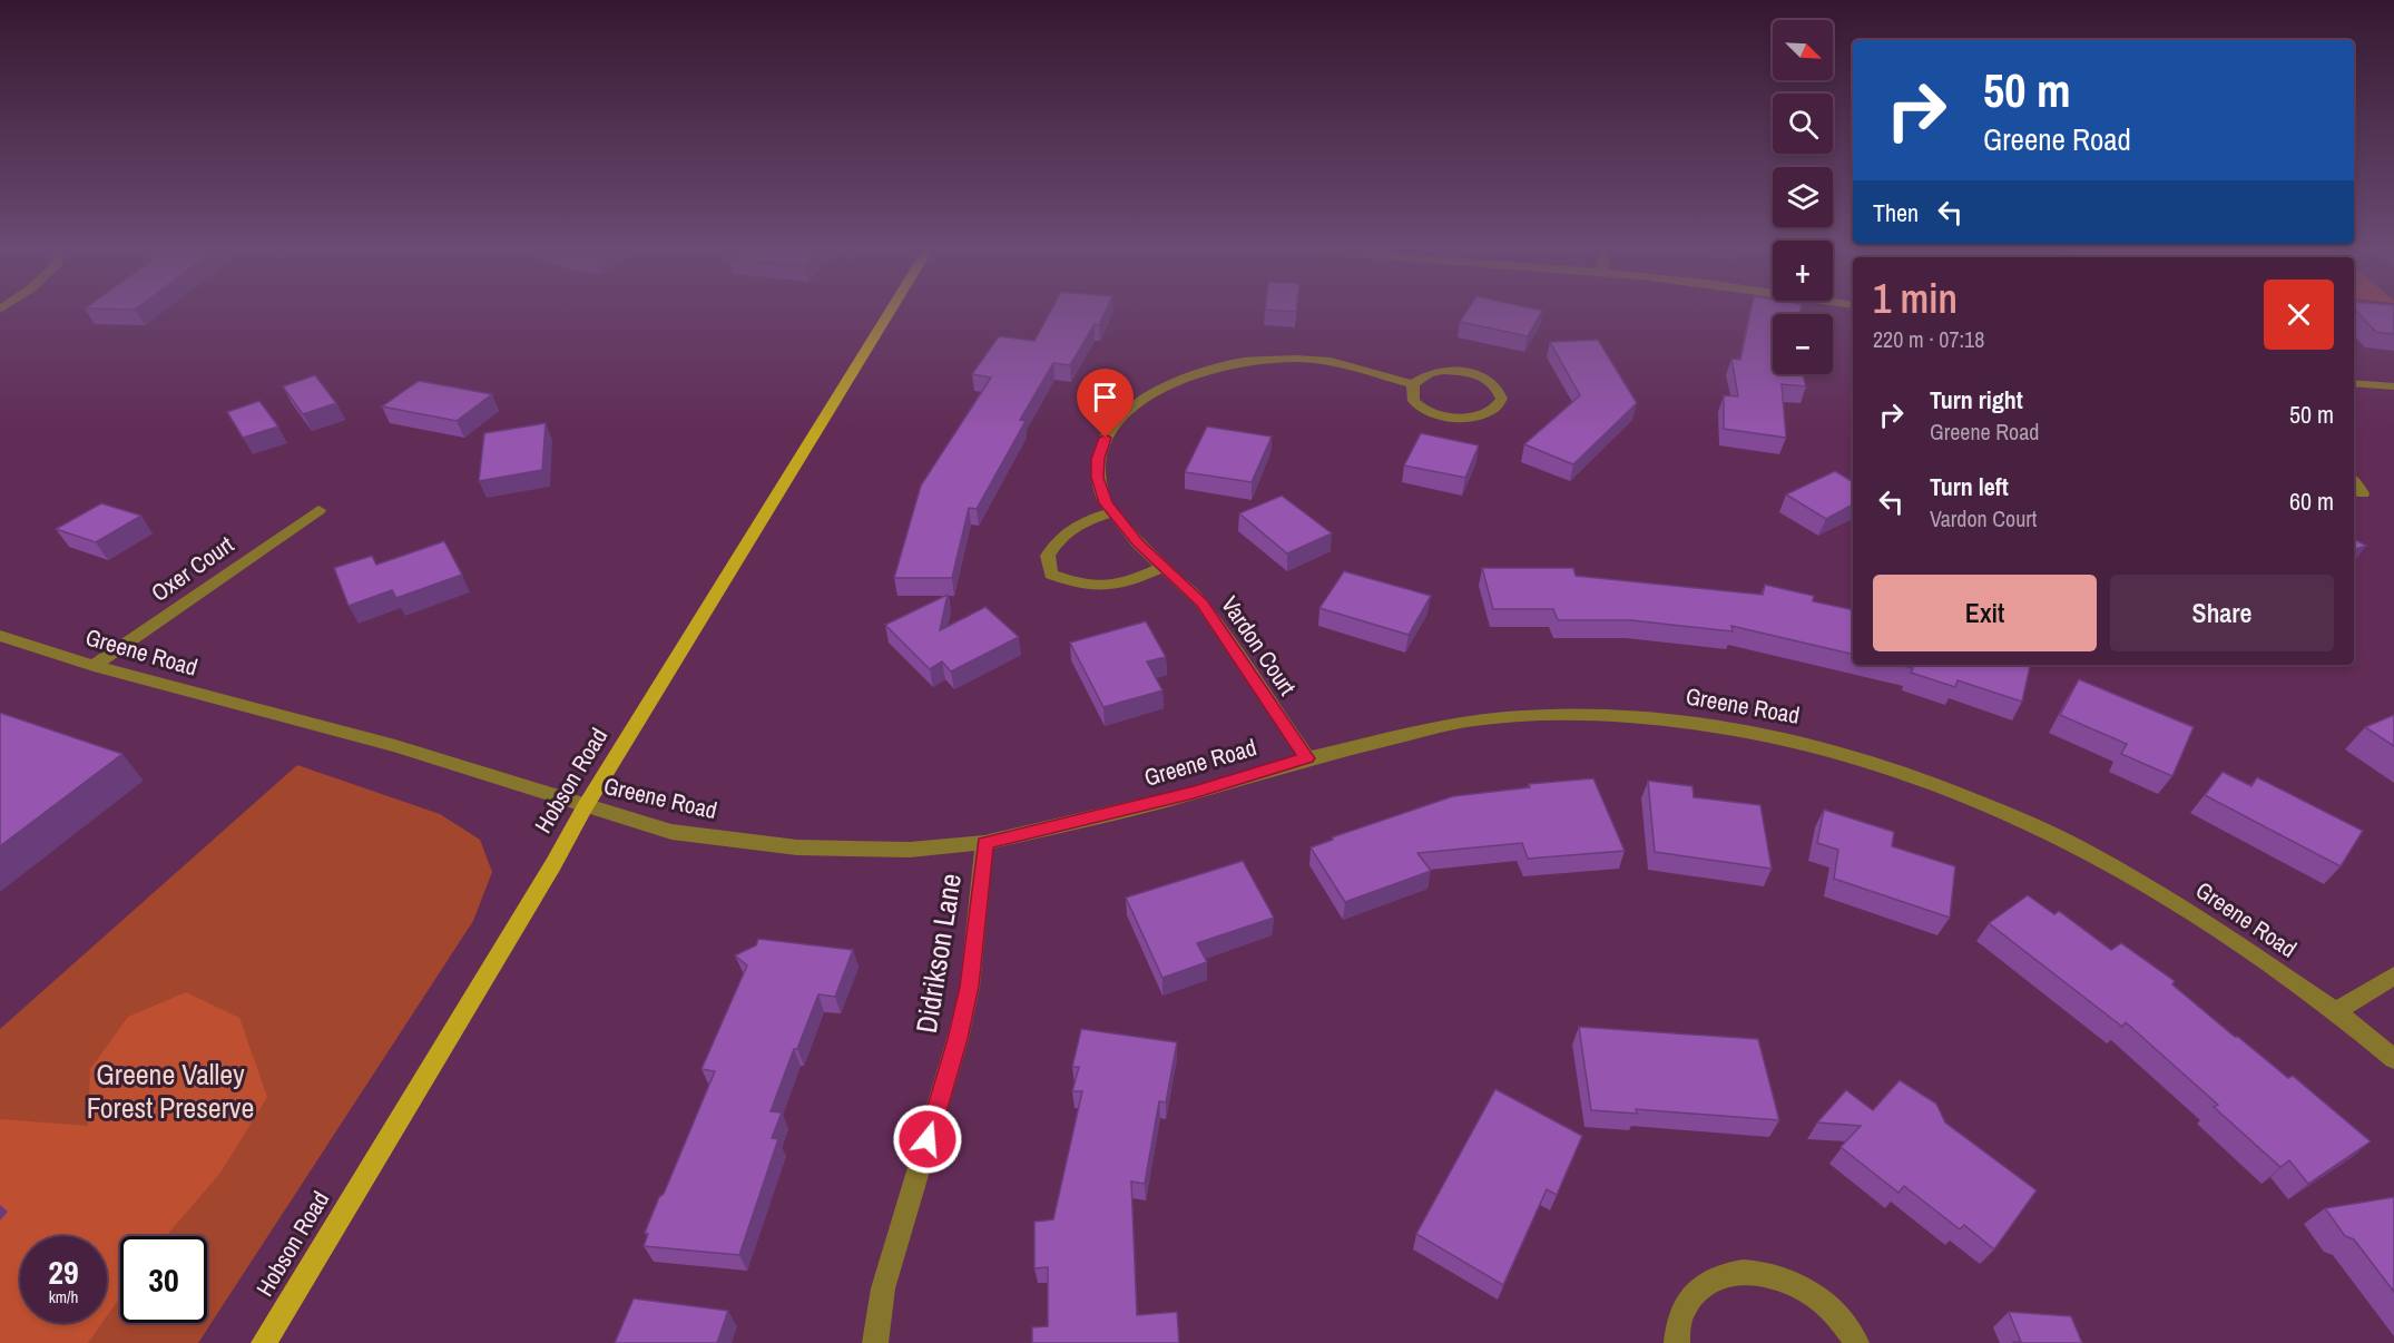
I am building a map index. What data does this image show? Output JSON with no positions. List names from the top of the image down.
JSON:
{
  "streets": {
    "main road": ["Hobson Road"],
    "street": [
      "Oxer Court",
      "Vardon Court",
      "Greene Road",
      "Didrikson Lane"
    ]
  },
  "crossings": [
    ["Oxer Court", "Greene Road"],
    ["Vardon Court", "Greene Road"],
    ["Greene Road", "Hobson Road"],
    ["Greene Road", "Didrikson Lane"]
  ],
  "parks": ["Greene Valley Forest Preserve"],
  "north": "bottom right",
  "page": {
    "map_buttons": ["+", "−"],
    "turn": ["50 m", "Greene Road"],
    "then": "Then",
    "heading": ["1 min", "220 m · 07:18"],
    "list": [
      {
        "name": "Turn right",
        "note": "Greene Road",
        "value": "50 m"
      },
      {
        "name": "Turn left",
        "note": "Vardon Court",
        "value": "60 m"
      }
    ],
    "buttons": ["Exit", "Share"],
    "speed": "29 km/h",
    "limit": "30"
  }
}
